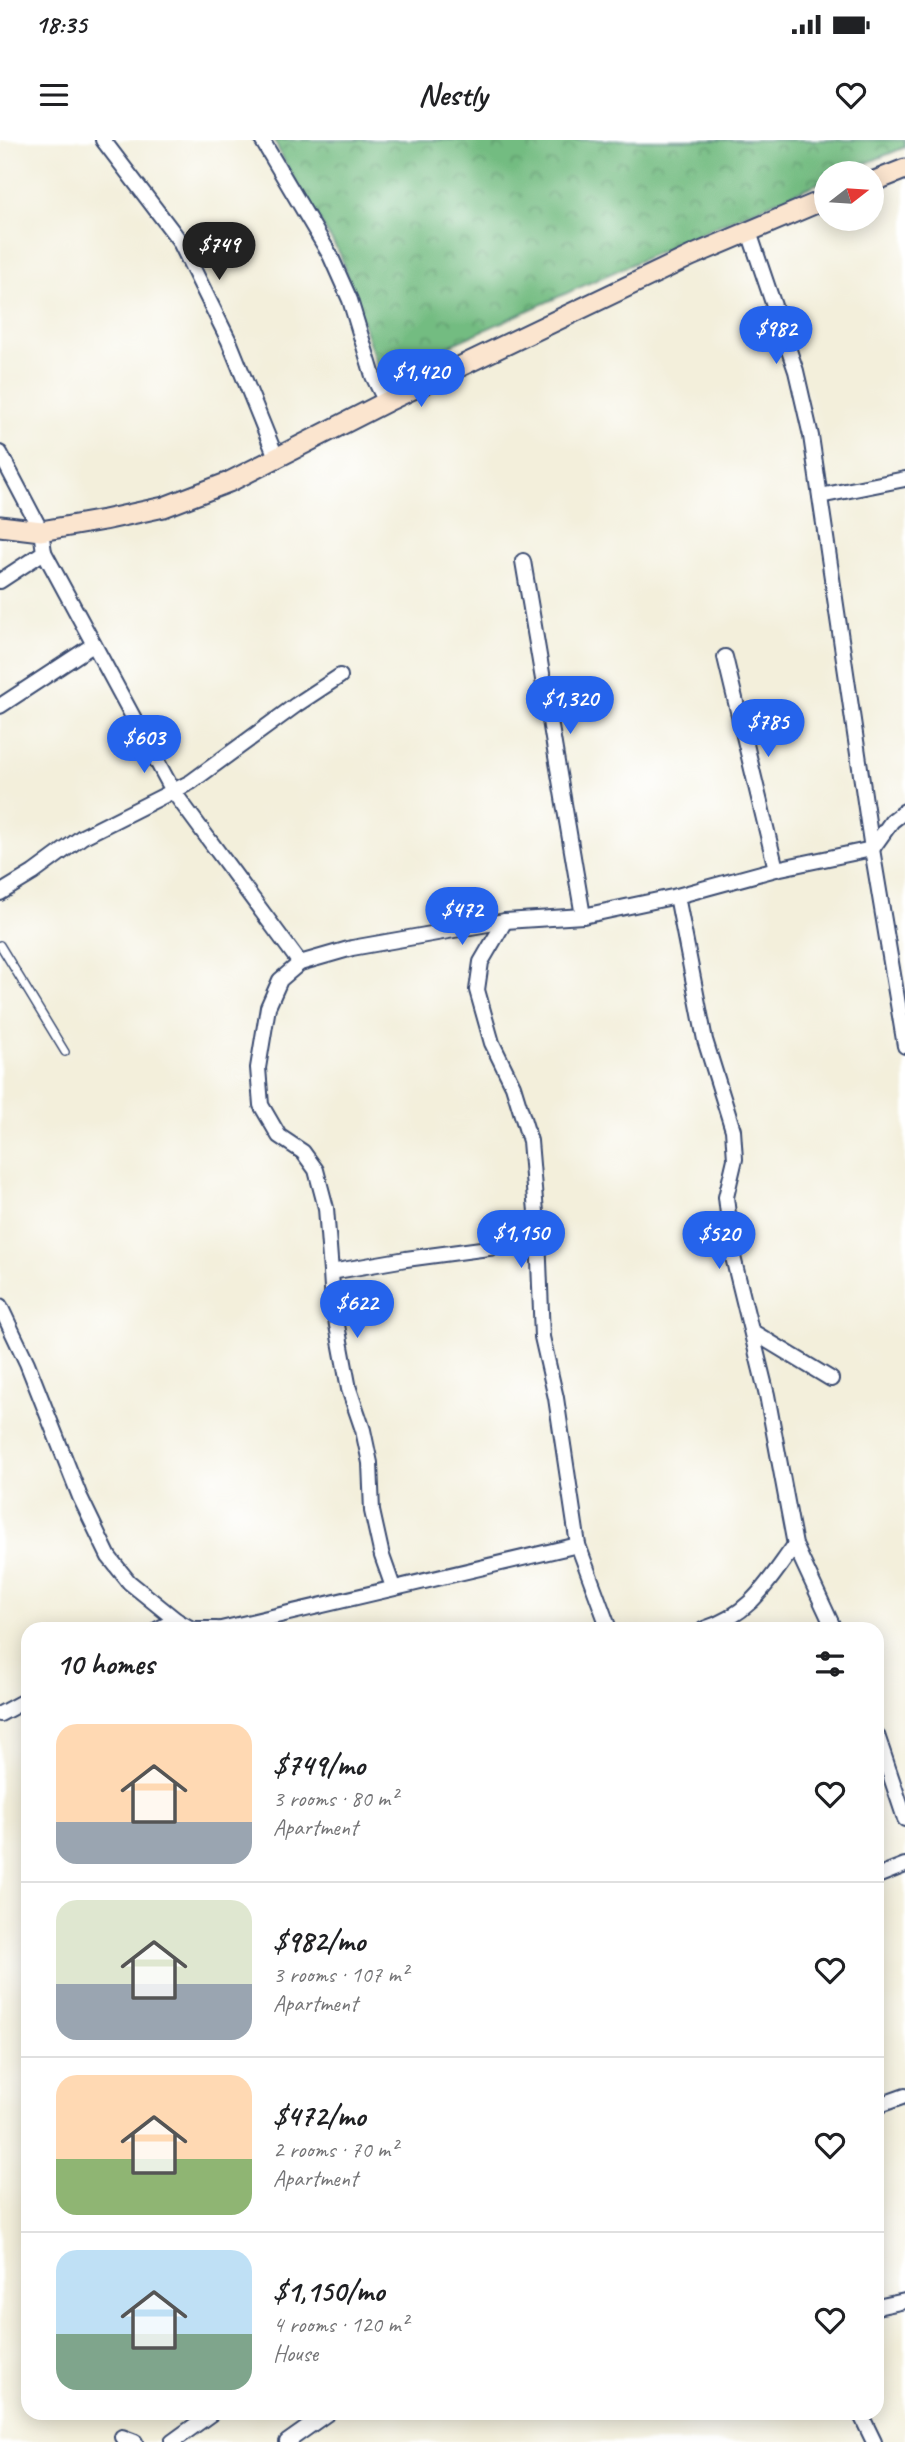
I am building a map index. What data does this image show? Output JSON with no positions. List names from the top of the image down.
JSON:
{
  "north": "right",
  "page": {
    "status": "18:35",
    "header": "Nestly",
    "price": [
      "$749",
      "$982",
      "$1,420",
      "$1,320",
      "$785",
      "$603",
      "$472",
      "$1,150",
      "$520",
      "$622"
    ],
    "heading": "10 homes",
    "list": [
      {
        "name": "$749/mo",
        "note": "3 rooms · 80 m² · Apartment"
      },
      {
        "name": "$982/mo",
        "note": "3 rooms · 107 m² · Apartment"
      },
      {
        "name": "$472/mo",
        "note": "2 rooms · 70 m² · Apartment"
      },
      {
        "name": "$1,150/mo",
        "note": "4 rooms · 120 m² · House"
      }
    ]
  }
}
